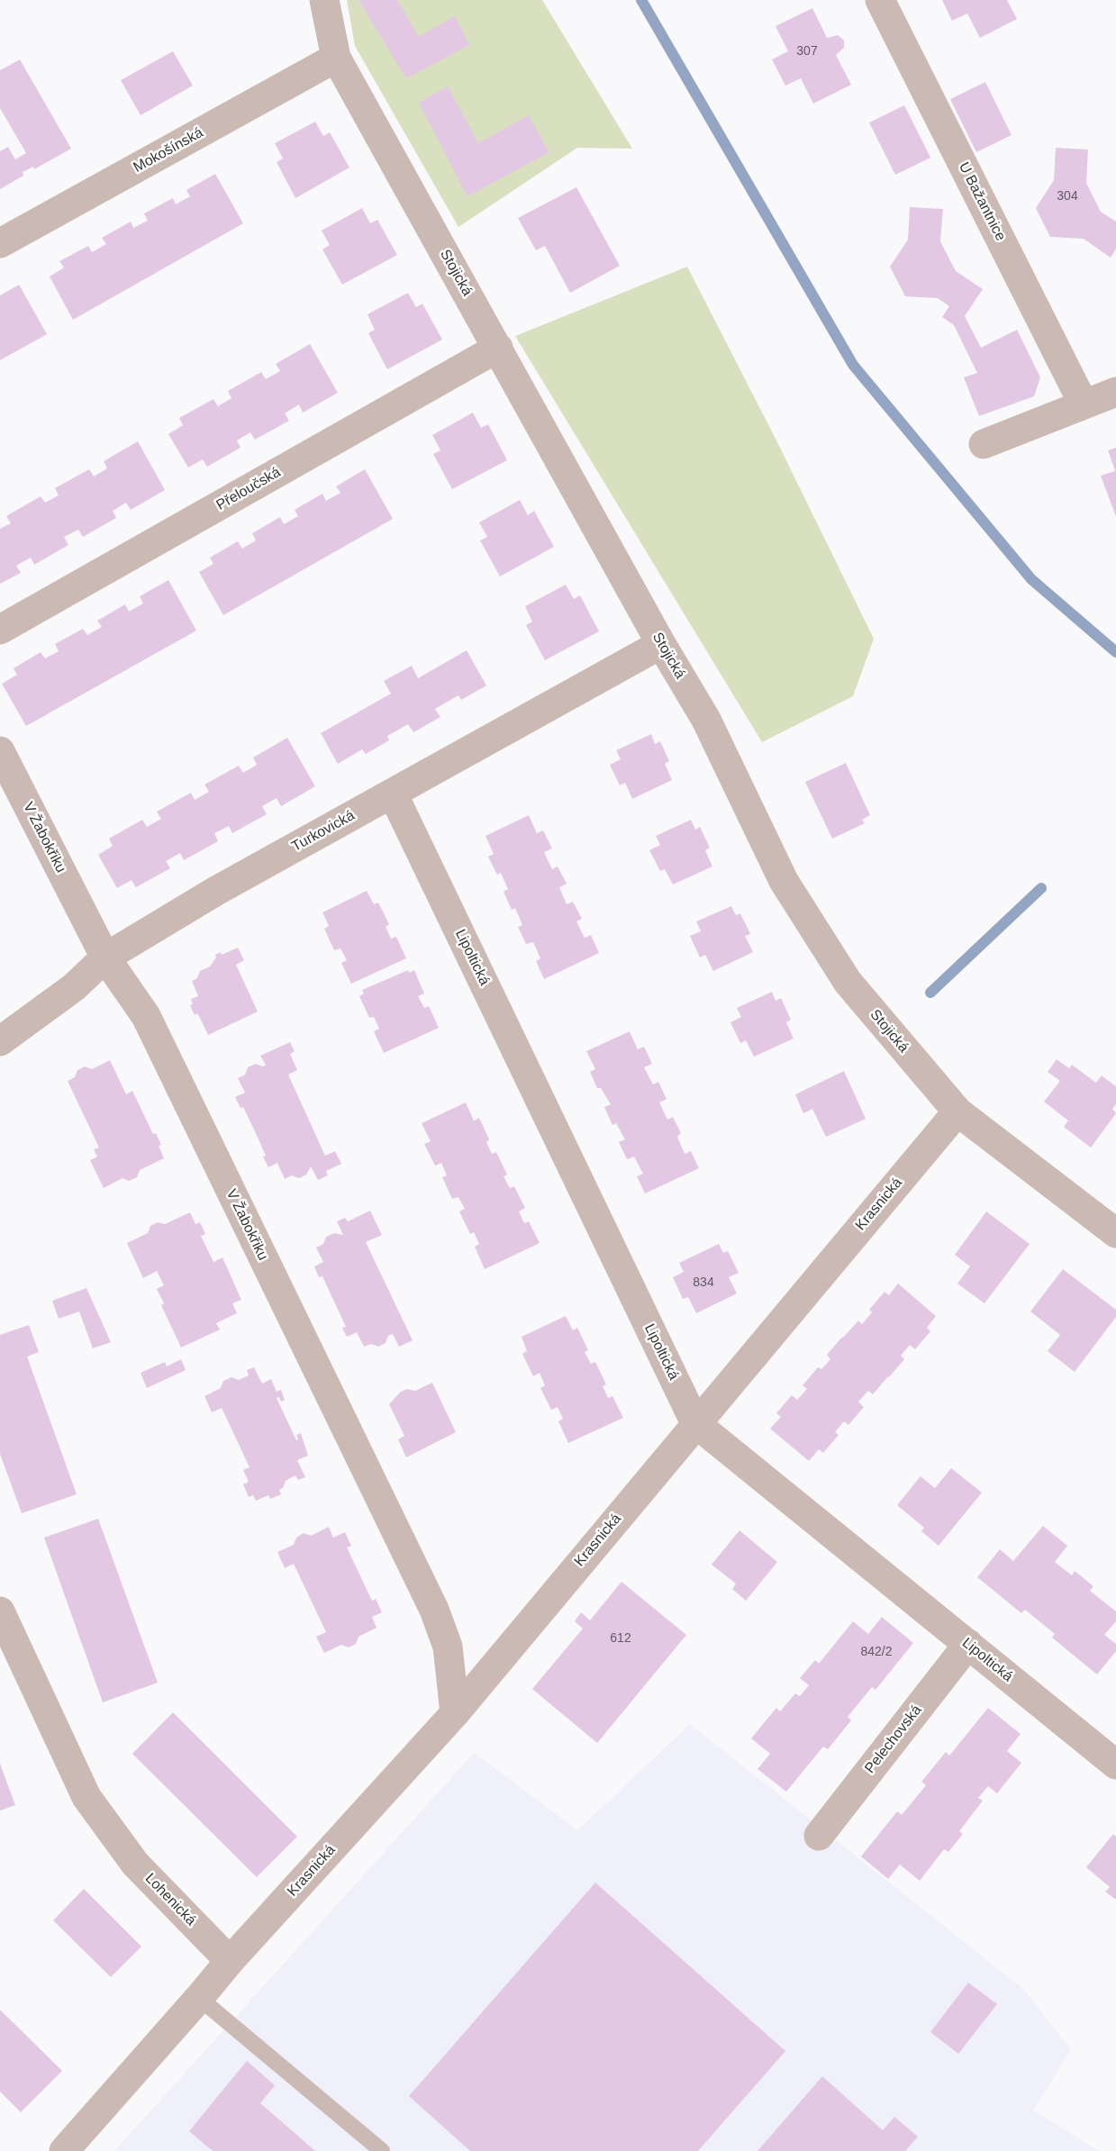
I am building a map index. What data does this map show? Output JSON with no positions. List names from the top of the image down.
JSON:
{
  "streets": {
    "street": [
      "Mokošínská",
      "U Bažantnice",
      "Stojická",
      "Přeloučská",
      "Turkovická",
      "V Žabokřiku",
      "Lipoltická",
      "Krasnická",
      "Pelechovská",
      "Lohenická"
    ]
  },
  "crossings": [
    ["Mokošínská", "Stojická"],
    ["Stojická", "Přeloučská"],
    ["Stojická", "Turkovická"],
    ["Stojická", "Krasnická"],
    ["Turkovická", "V Žabokřiku"],
    ["Turkovická", "Lipoltická"],
    ["V Žabokřiku", "Krasnická"],
    ["Lipoltická", "Krasnická"],
    ["Lipoltická", "Pelechovská"],
    ["Krasnická", "Lohenická"]
  ],
  "house_numbers": [
    "307",
    "304",
    "834",
    "612",
    "842/2"
  ]
}
